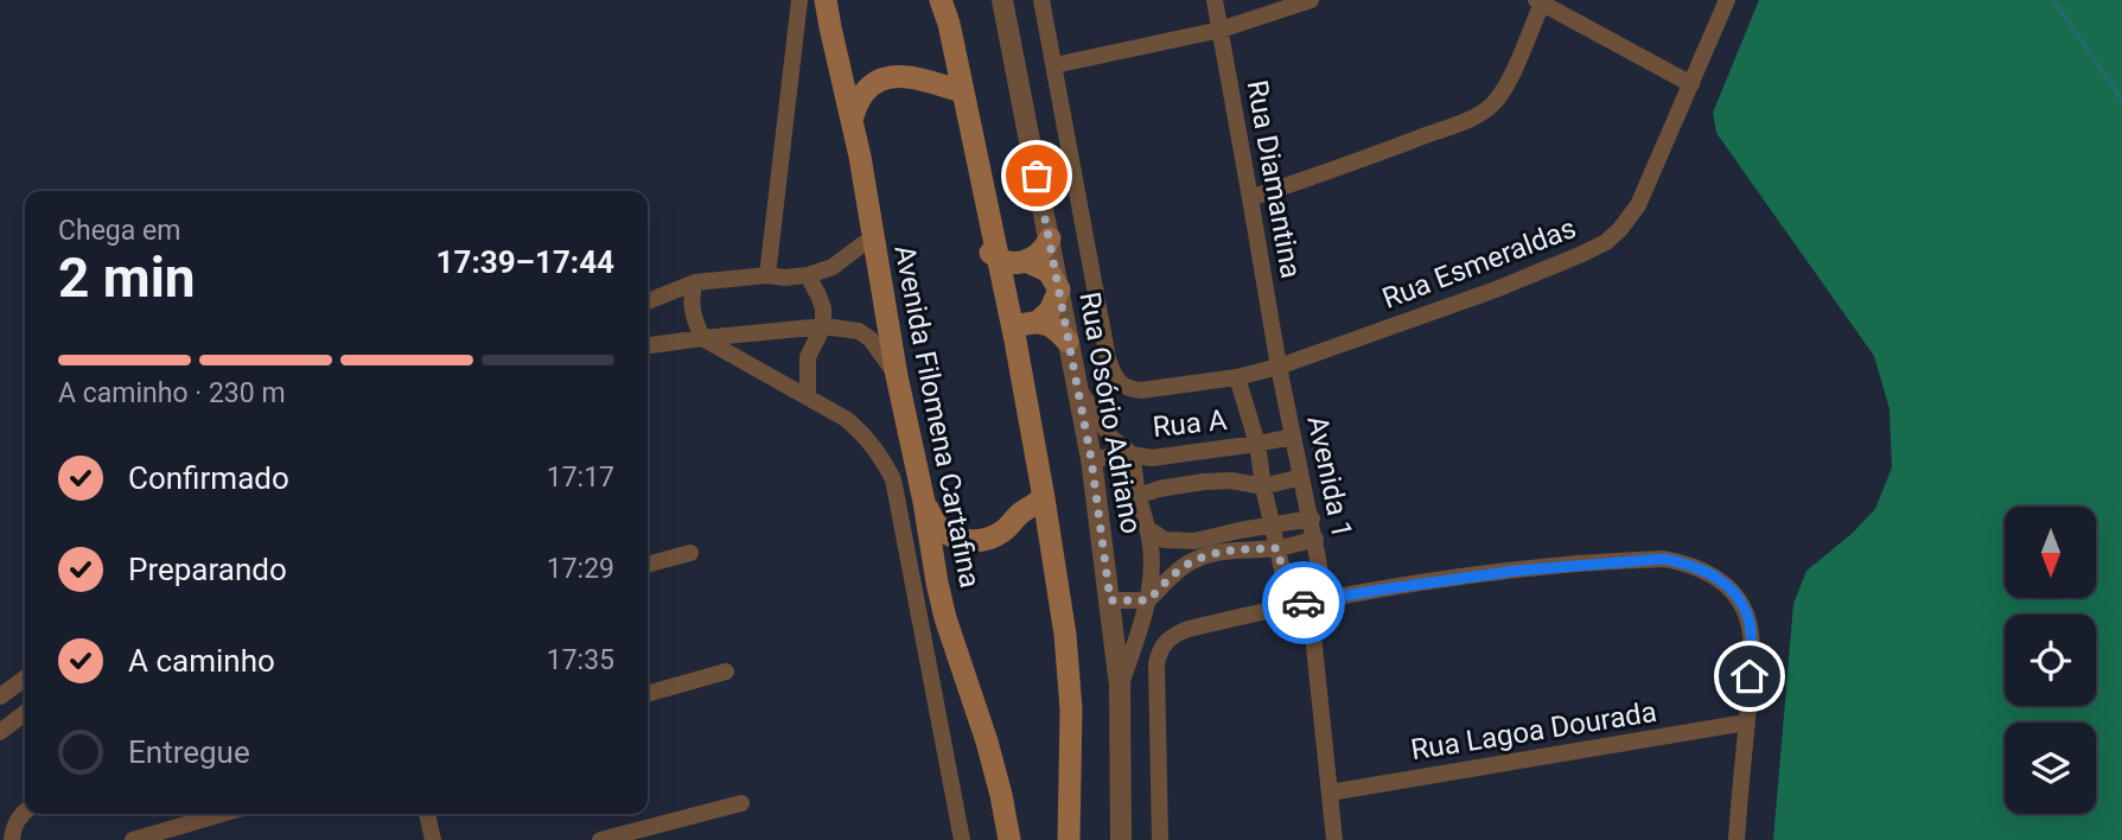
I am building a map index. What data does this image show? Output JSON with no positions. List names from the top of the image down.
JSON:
{
  "streets": {
    "main road": ["Avenida Filomena Cartafina"],
    "street": [
      "Rua Diamantina",
      "Rua Esmeraldas",
      "Rua Osório Adriano",
      "Rua A",
      "Avenida 1",
      "Rua Lagoa Dourada"
    ]
  },
  "crossings": [
    ["Rua Diamantina", "Rua Esmeraldas"],
    ["Rua Diamantina", "Avenida 1"],
    ["Rua Esmeraldas", "Avenida 1"],
    ["Rua Osório Adriano", "Rua A"],
    ["Rua A", "Avenida 1"]
  ],
  "north": "bottom",
  "page": {
    "heading": ["2 min", "Chega em", "17:39–17:44"],
    "bar": "A caminho · 230 m",
    "list": [
      ["Confirmado", "17:17"],
      ["Preparando", "17:29"],
      ["A caminho", "17:35"],
      "Entregue"
    ]
  }
}
